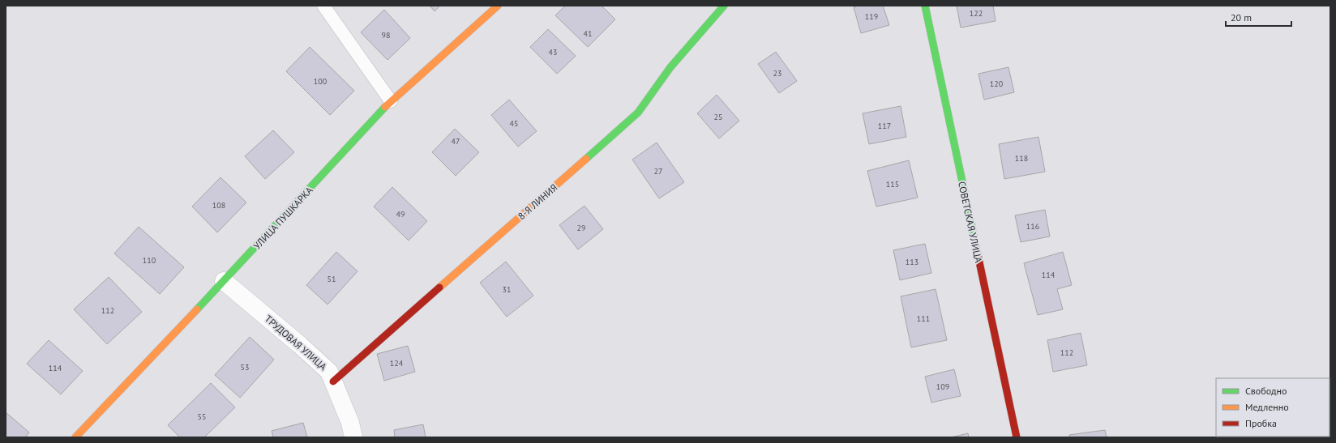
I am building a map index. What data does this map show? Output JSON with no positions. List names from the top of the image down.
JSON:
{
  "streets": {
    "street": [
      "8-Я ЛИНИЯ",
      "УЛИЦА ПУШКАРКА",
      "СОВЕТСКАЯ УЛИЦА",
      "ТРУДОВАЯ УЛИЦА"
    ]
  },
  "crossings": [
    ["8-Я ЛИНИЯ", "ТРУДОВАЯ УЛИЦА"],
    ["УЛИЦА ПУШКАРКА", "ТРУДОВАЯ УЛИЦА"]
  ],
  "house_numbers": [
    "122",
    "119",
    "41",
    "98",
    "43",
    "23",
    "100",
    "120",
    "25",
    "45",
    "117",
    "47",
    "118",
    "27",
    "115",
    "108",
    "49",
    "116",
    "29",
    "110",
    "113",
    "114",
    "51",
    "31",
    "112",
    "111",
    "112",
    "124",
    "53",
    "114",
    "109",
    "55"
  ],
  "legend": ["Свободно", "Медленно", "Пробка"],
  "scale_bar": "20 m"
}
